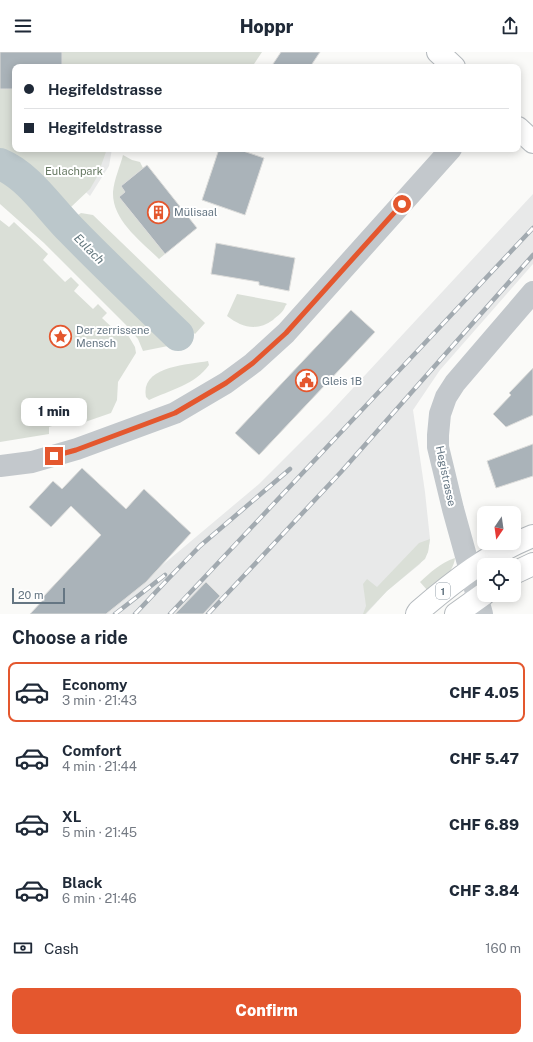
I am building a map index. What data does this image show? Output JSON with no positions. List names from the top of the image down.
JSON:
{
  "streets": {
    "main road": ["1"],
    "street": ["Hegistrasse"]
  },
  "crossings": [
    ["Hegistrasse", "1"]
  ],
  "water": ["Eulach"],
  "parks": ["Eulachpark"],
  "places": {
    "building": ["Mülisaal"],
    "place": ["Der zerrissene Mensch"],
    "public building": ["Gleis 1B"]
  },
  "scale_bar": "20 m",
  "north": "bottom",
  "page": {
    "header": "Hoppr",
    "banner": ["Hegifeldstrasse", "Hegifeldstrasse"],
    "bubble": "1 min",
    "scale": "20 m",
    "heading": "Choose a ride",
    "list": [
      {
        "name": "Economy",
        "note": "3 min · 21:43",
        "value": "CHF 4.05"
      },
      {
        "name": "Comfort",
        "note": "4 min · 21:44",
        "value": "CHF 5.47"
      },
      {
        "name": "XL",
        "note": "5 min · 21:45",
        "value": "CHF 6.89"
      },
      {
        "name": "Black",
        "note": "6 min · 21:46",
        "value": "CHF 3.84"
      }
    ],
    "pay": ["Cash", "160 m"],
    "buttons": "Confirm"
  }
}
